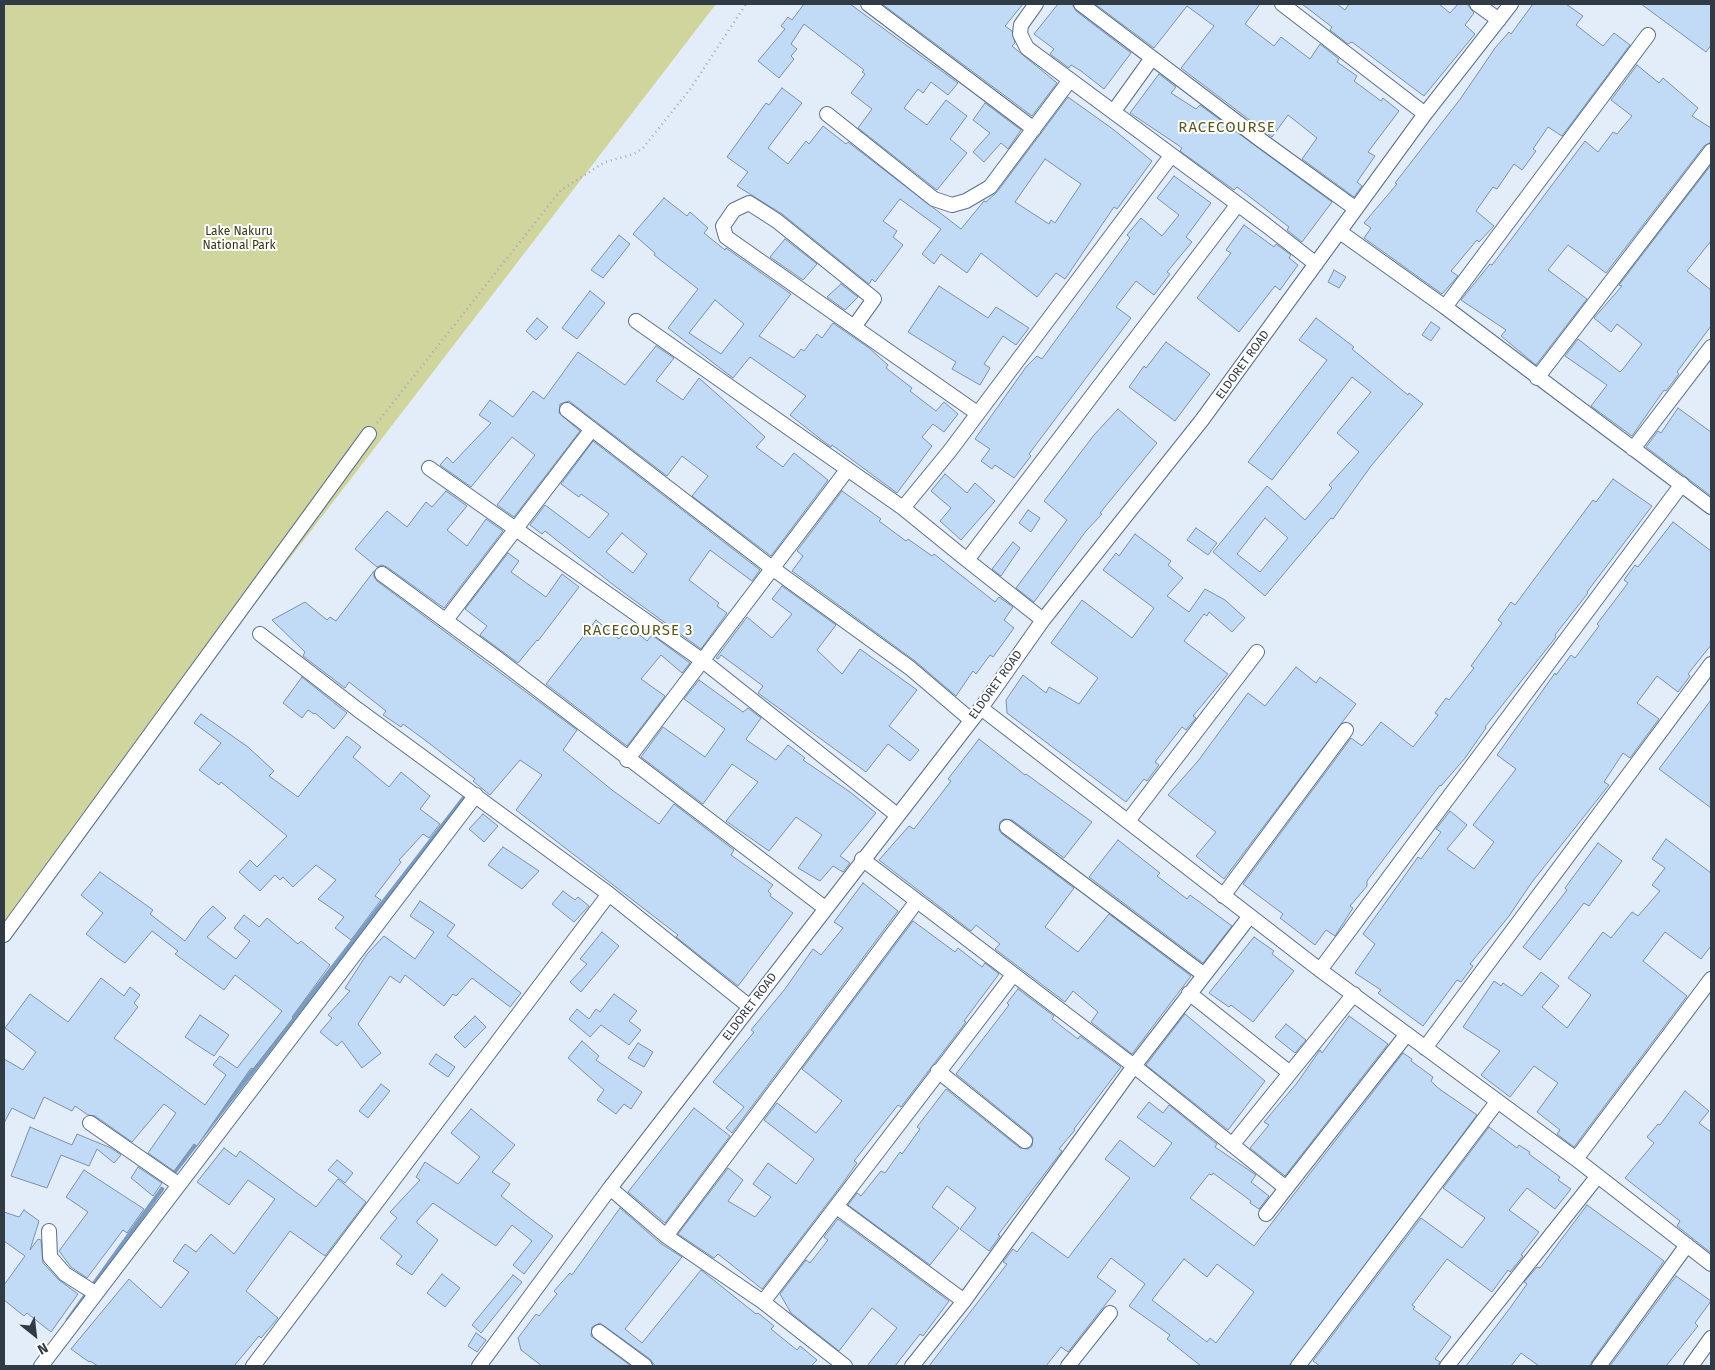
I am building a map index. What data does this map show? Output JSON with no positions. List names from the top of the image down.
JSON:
{
  "streets": {
    "street": ["ELDORET ROAD"]
  },
  "districts": ["RACECOURSE", "RACECOURSE 3"],
  "parks": ["Lake Nakuru National Park"],
  "north": "bottom right"
}
